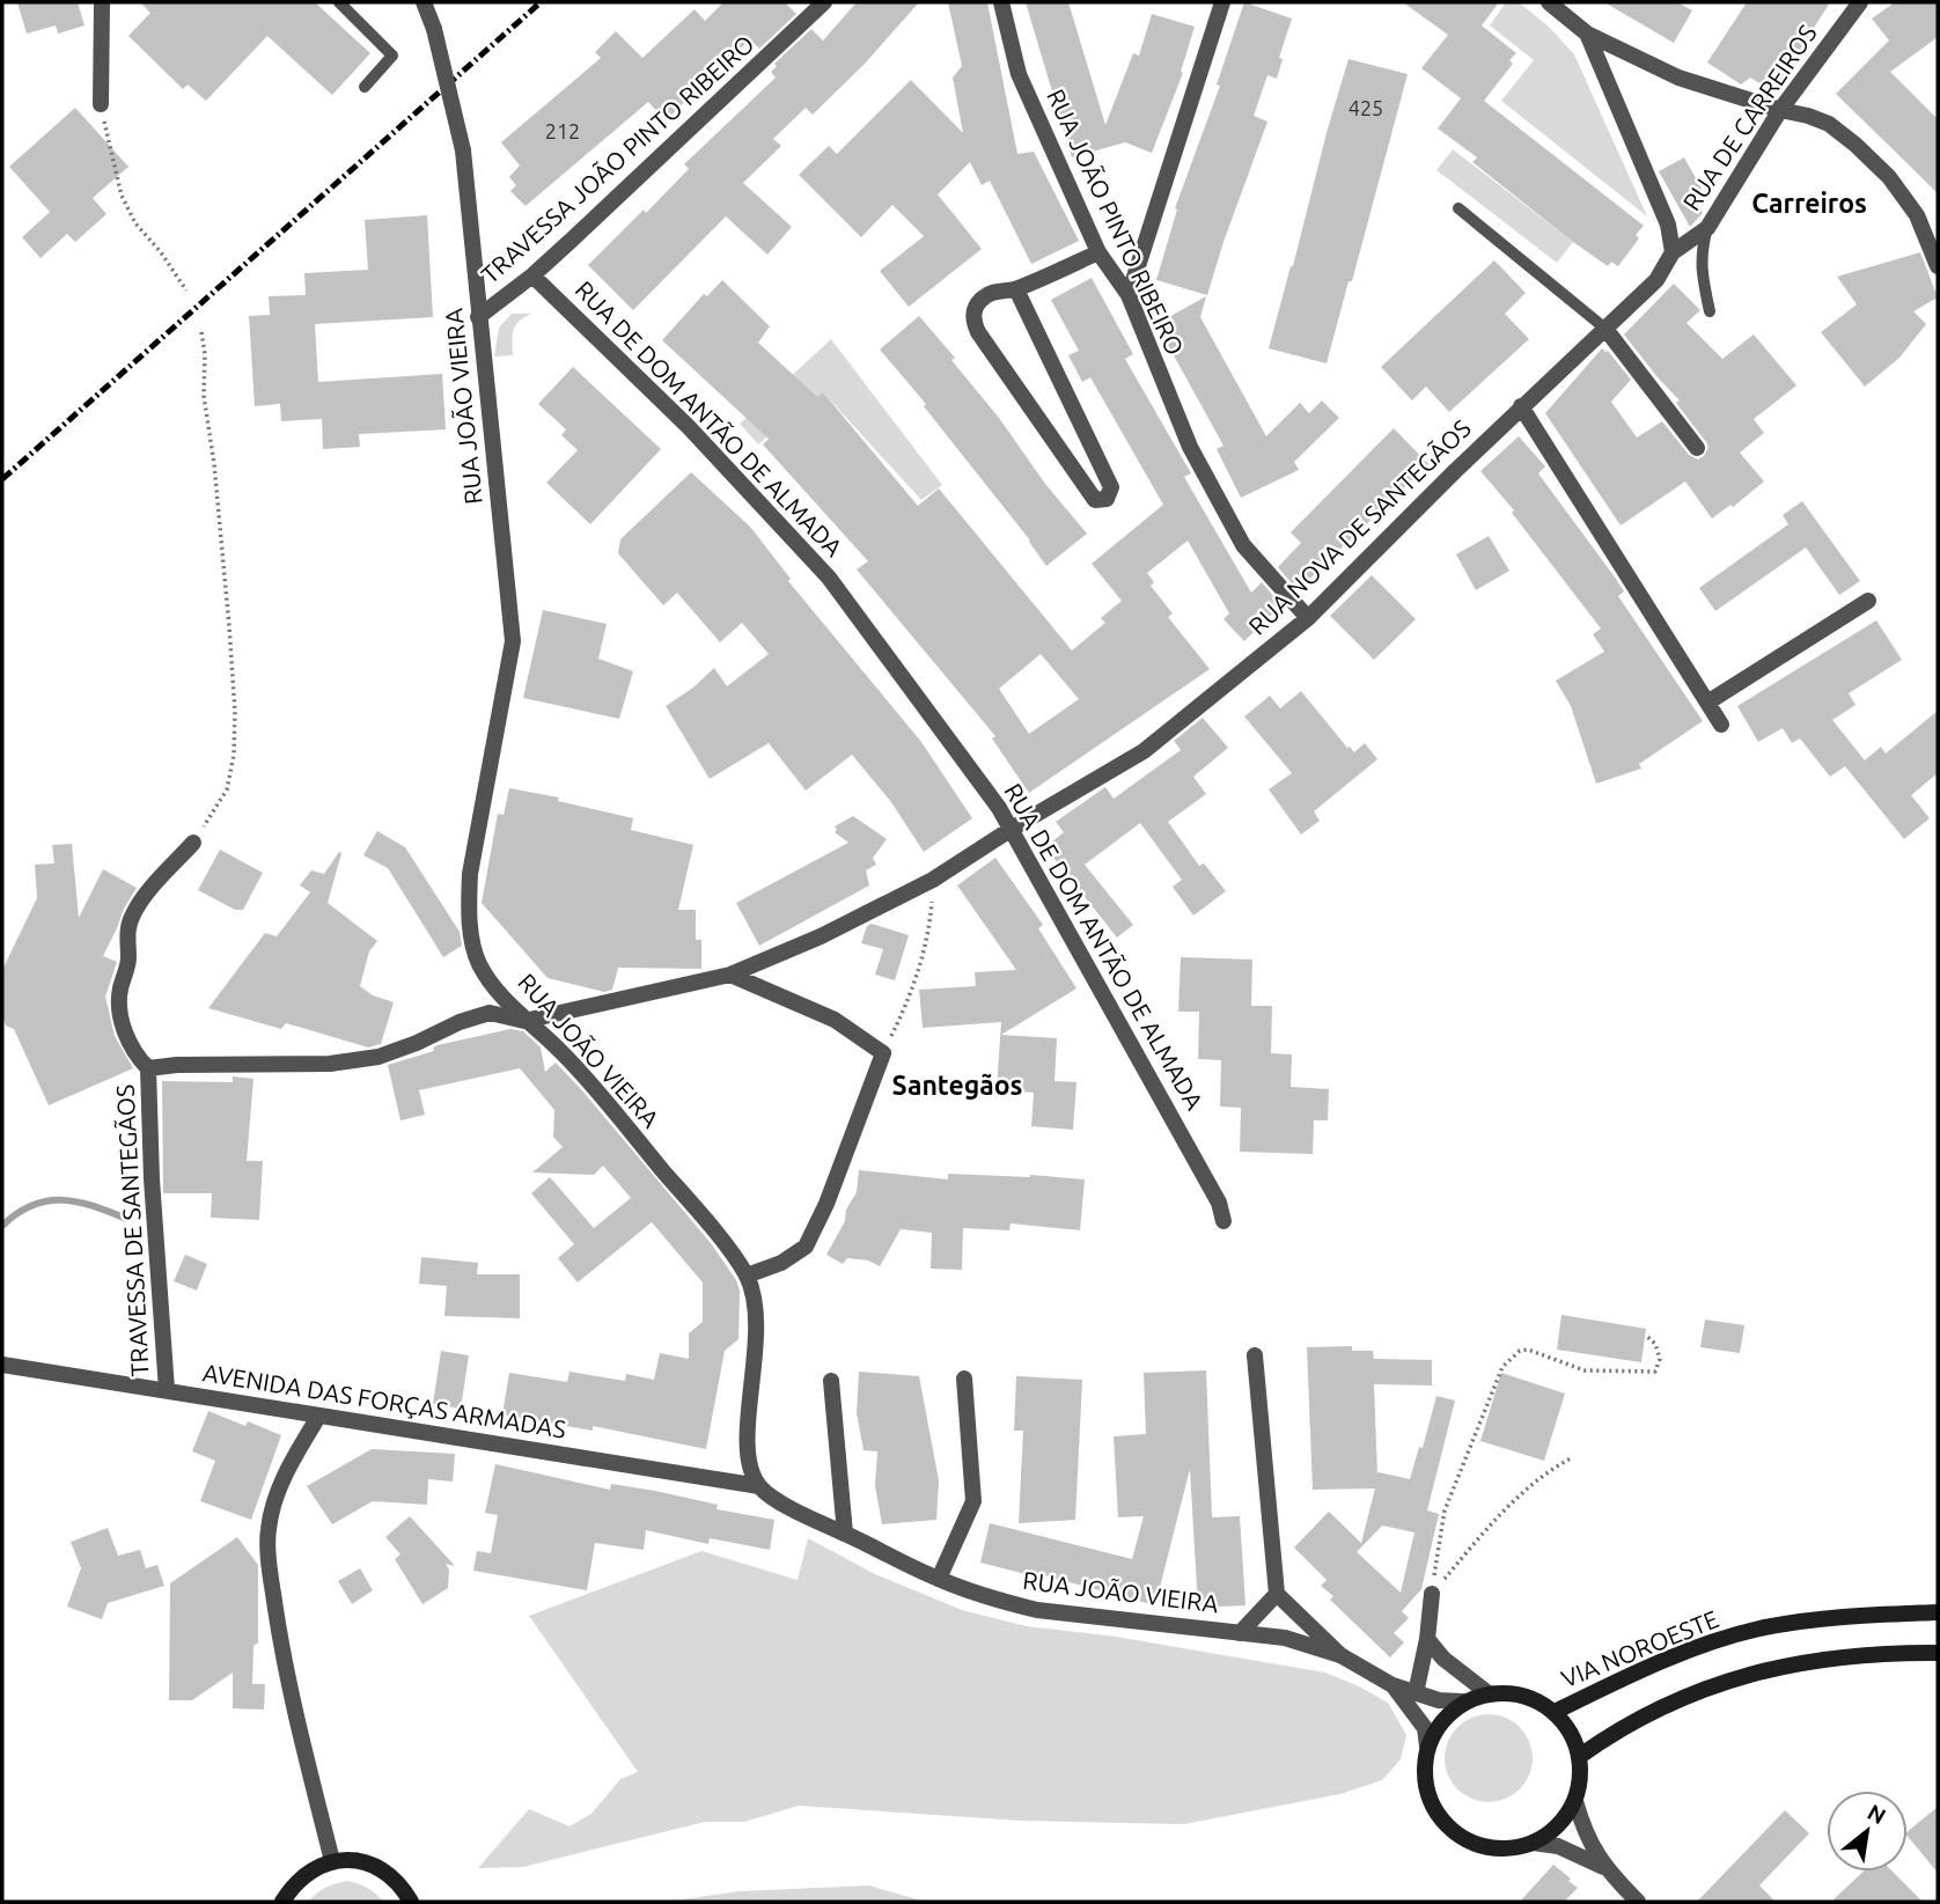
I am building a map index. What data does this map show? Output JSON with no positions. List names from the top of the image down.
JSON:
{
  "streets": {
    "main road": ["VIA NOROESTE"],
    "street": [
      "RUA DE CARREIROS",
      "TRAVESSA JOÃO PINTO RIBEIRO",
      "RUA JOÃO PINTO RIBEIRO",
      "RUA JOÃO VIEIRA",
      "RUA DE DOM ANTÃO DE ALMADA",
      "RUA NOVA DE SANTEGÃOS",
      "TRAVESSA DE SANTEGÃOS",
      "AVENIDA DAS FORÇAS ARMADAS"
    ]
  },
  "crossings": [
    ["RUA DE CARREIROS", "RUA NOVA DE SANTEGÃOS"],
    ["TRAVESSA JOÃO PINTO RIBEIRO", "RUA JOÃO VIEIRA"],
    ["TRAVESSA JOÃO PINTO RIBEIRO", "RUA DE DOM ANTÃO DE ALMADA"],
    ["RUA JOÃO PINTO RIBEIRO", "RUA NOVA DE SANTEGÃOS"],
    ["RUA JOÃO VIEIRA", "RUA NOVA DE SANTEGÃOS"],
    ["RUA JOÃO VIEIRA", "AVENIDA DAS FORÇAS ARMADAS"],
    ["RUA JOÃO VIEIRA", "VIA NOROESTE"],
    ["RUA DE DOM ANTÃO DE ALMADA", "RUA NOVA DE SANTEGÃOS"],
    ["TRAVESSA DE SANTEGÃOS", "AVENIDA DAS FORÇAS ARMADAS"]
  ],
  "districts": ["Carreiros", "Santegãos"],
  "house_numbers": ["425", "212"],
  "north": "top right"
}
